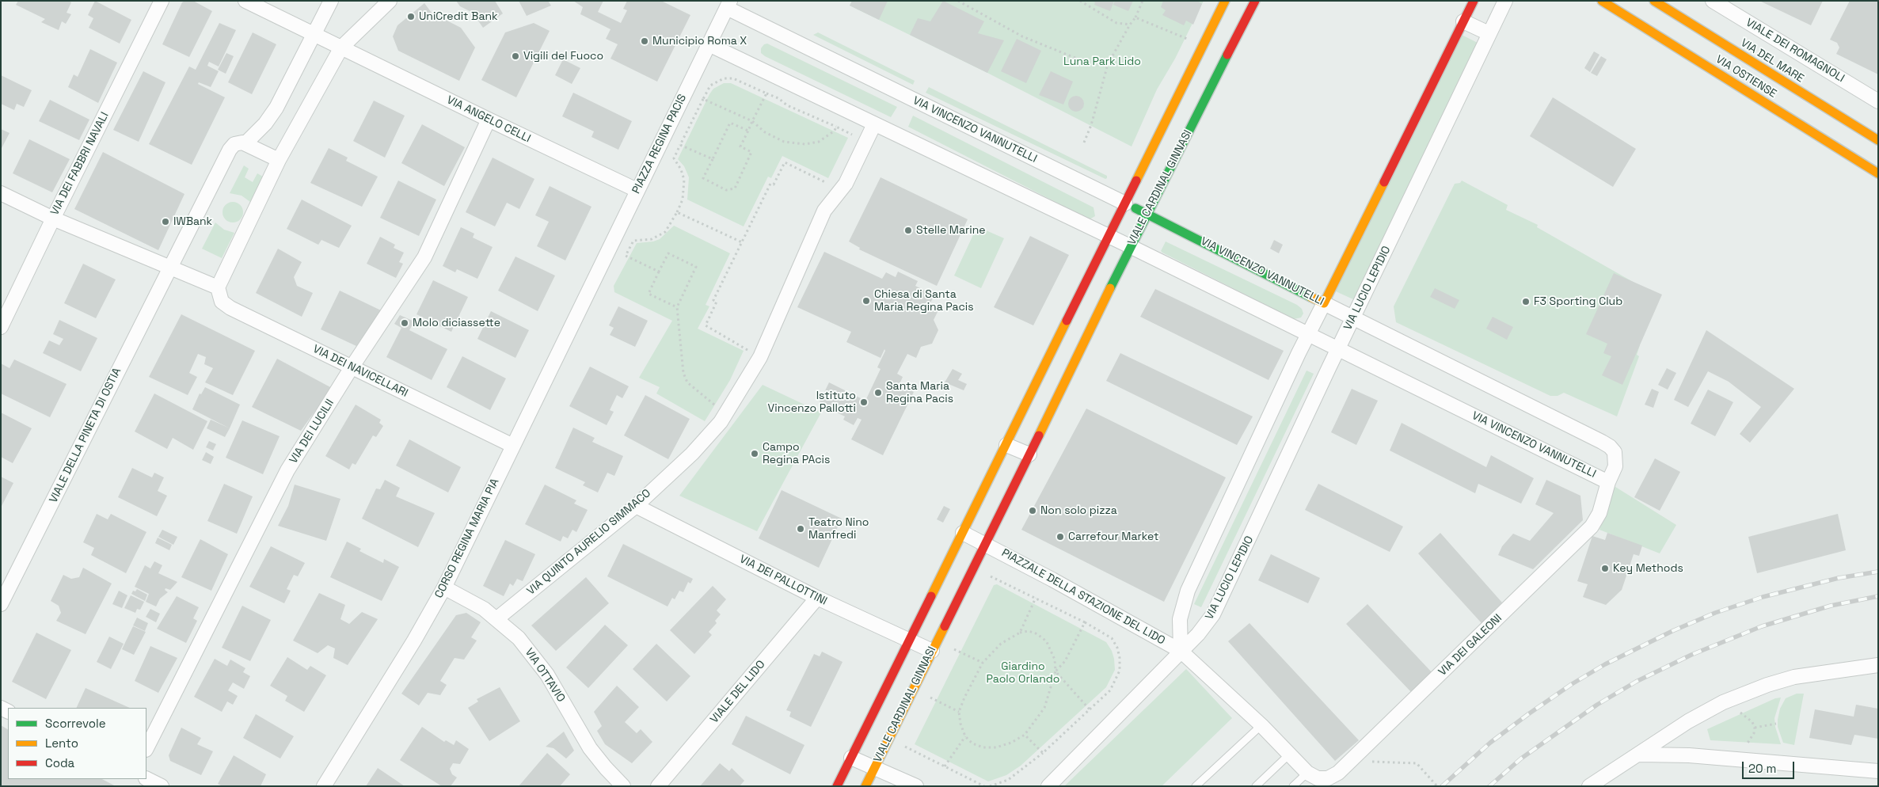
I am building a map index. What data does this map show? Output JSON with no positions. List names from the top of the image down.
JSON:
{
  "streets": {
    "street": [
      "VIALE DEI ROMAGNOLI",
      "VIA DEL MARE",
      "VIA OSTIENSE",
      "VIA ANGELO CELLI",
      "VIA VINCENZO VANNUTELLI",
      "PIAZZA REGINA PACIS",
      "VIA DEI FABBRI NAVALI",
      "VIALE CARDINAL GINNASI",
      "VIA LUCIO LEPIDIO",
      "VIA DEI NAVICELLARI",
      "VIA DEI LUCILII",
      "VIALE DELLA PINETA DI OSTIA",
      "CORSO REGINA MARIA PIA",
      "VIA QUINTO AURELIO SIMMACO",
      "VIA DEI PALLOTTINI",
      "PIAZZALE DELLA STAZIONE DEL LIDO",
      "VIA DEI GALEONI",
      "VIA OTTAVIO",
      "VIALE DEL LIDO"
    ]
  },
  "crossings": [
    ["VIA ANGELO CELLI", "PIAZZA REGINA PACIS"],
    ["VIA ANGELO CELLI", "VIA DEI LUCILII"],
    ["VIA VINCENZO VANNUTELLI", "PIAZZA REGINA PACIS"],
    ["VIA VINCENZO VANNUTELLI", "VIALE CARDINAL GINNASI"],
    ["VIA VINCENZO VANNUTELLI", "VIA LUCIO LEPIDIO"],
    ["VIA VINCENZO VANNUTELLI", "VIA DEI GALEONI"],
    ["PIAZZA REGINA PACIS", "CORSO REGINA MARIA PIA"],
    ["VIALE CARDINAL GINNASI", "VIA DEI PALLOTTINI"],
    ["VIALE CARDINAL GINNASI", "PIAZZALE DELLA STAZIONE DEL LIDO"],
    ["VIA LUCIO LEPIDIO", "PIAZZALE DELLA STAZIONE DEL LIDO"],
    ["VIA DEI NAVICELLARI", "VIA DEI LUCILII"],
    ["VIA DEI NAVICELLARI", "CORSO REGINA MARIA PIA"],
    ["CORSO REGINA MARIA PIA", "VIA OTTAVIO"],
    ["VIA QUINTO AURELIO SIMMACO", "VIA DEI PALLOTTINI"],
    ["VIA QUINTO AURELIO SIMMACO", "VIA OTTAVIO"],
    ["VIA DEI PALLOTTINI", "VIALE DEL LIDO"],
    ["PIAZZALE DELLA STAZIONE DEL LIDO", "VIA DEI GALEONI"]
  ],
  "parks": ["Luna Park Lido", "Giardino Paolo Orlando"],
  "places": [
    "UniCredit Bank",
    "Municipio Roma X",
    "Vigili del Fuoco",
    "IWBank",
    "Stelle Marine",
    "Chiesa di Santa Maria Regina Pacis",
    "F3 Sporting Club",
    "Molo diciassette",
    "Santa Maria Regina Pacis",
    "Istituto Vincenzo Pallotti",
    "Campo Regina PAcis",
    "Non solo pizza",
    "Teatro Nino Manfredi",
    "Carrefour Market",
    "Key Methods"
  ],
  "legend": ["Scorrevole", "Lento", "Coda"],
  "scale_bar": "20 m"
}
